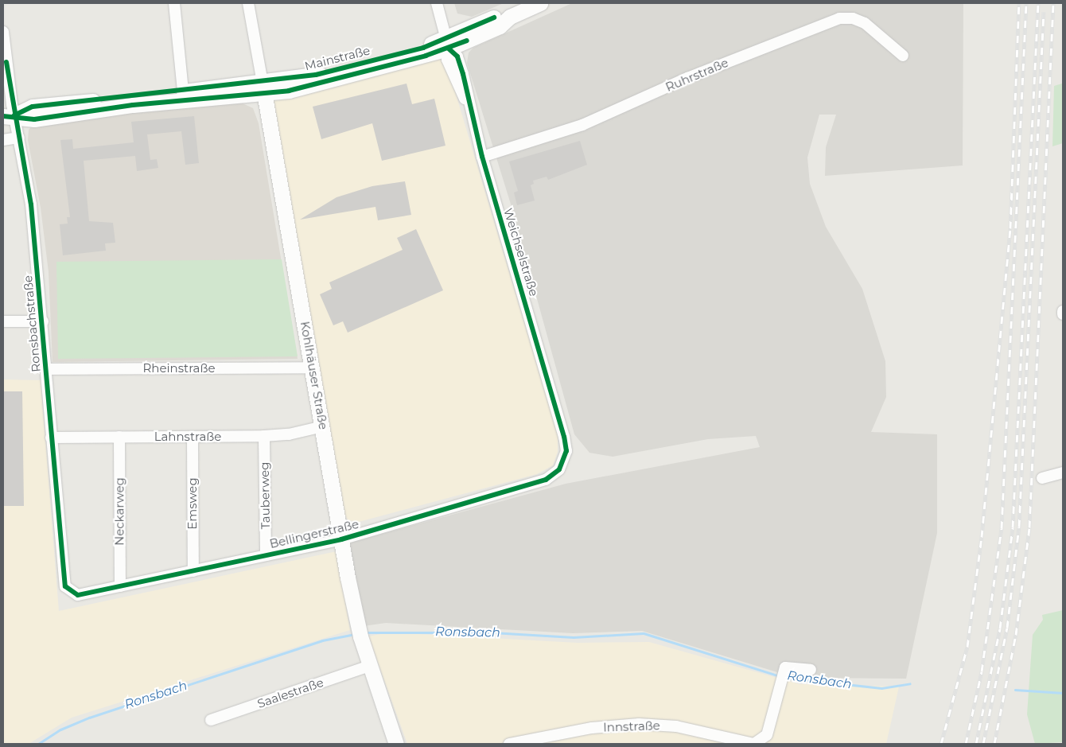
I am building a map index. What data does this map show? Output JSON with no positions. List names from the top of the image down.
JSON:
{
  "streets": {
    "street": [
      "Mainstraße",
      "Ruhrstraße",
      "Weichselstraße",
      "Ronsbachstraße",
      "Rheinstraße",
      "Kohlhäuser Straße",
      "Lahnstraße",
      "Tauberweg",
      "Emsweg",
      "Neckarweg",
      "Bellingerstraße",
      "Saalestraße",
      "Innstraße"
    ]
  },
  "crossings": [
    ["Mainstraße", "Weichselstraße"],
    ["Mainstraße", "Ronsbachstraße"],
    ["Mainstraße", "Kohlhäuser Straße"],
    ["Ruhrstraße", "Weichselstraße"],
    ["Weichselstraße", "Bellingerstraße"],
    ["Ronsbachstraße", "Rheinstraße"],
    ["Ronsbachstraße", "Lahnstraße"],
    ["Ronsbachstraße", "Bellingerstraße"],
    ["Rheinstraße", "Kohlhäuser Straße"],
    ["Kohlhäuser Straße", "Lahnstraße"],
    ["Kohlhäuser Straße", "Bellingerstraße"],
    ["Kohlhäuser Straße", "Saalestraße"],
    ["Lahnstraße", "Tauberweg"],
    ["Lahnstraße", "Emsweg"],
    ["Lahnstraße", "Neckarweg"],
    ["Tauberweg", "Bellingerstraße"],
    ["Emsweg", "Bellingerstraße"],
    ["Neckarweg", "Bellingerstraße"]
  ],
  "water": ["Ronsbach"]
}
